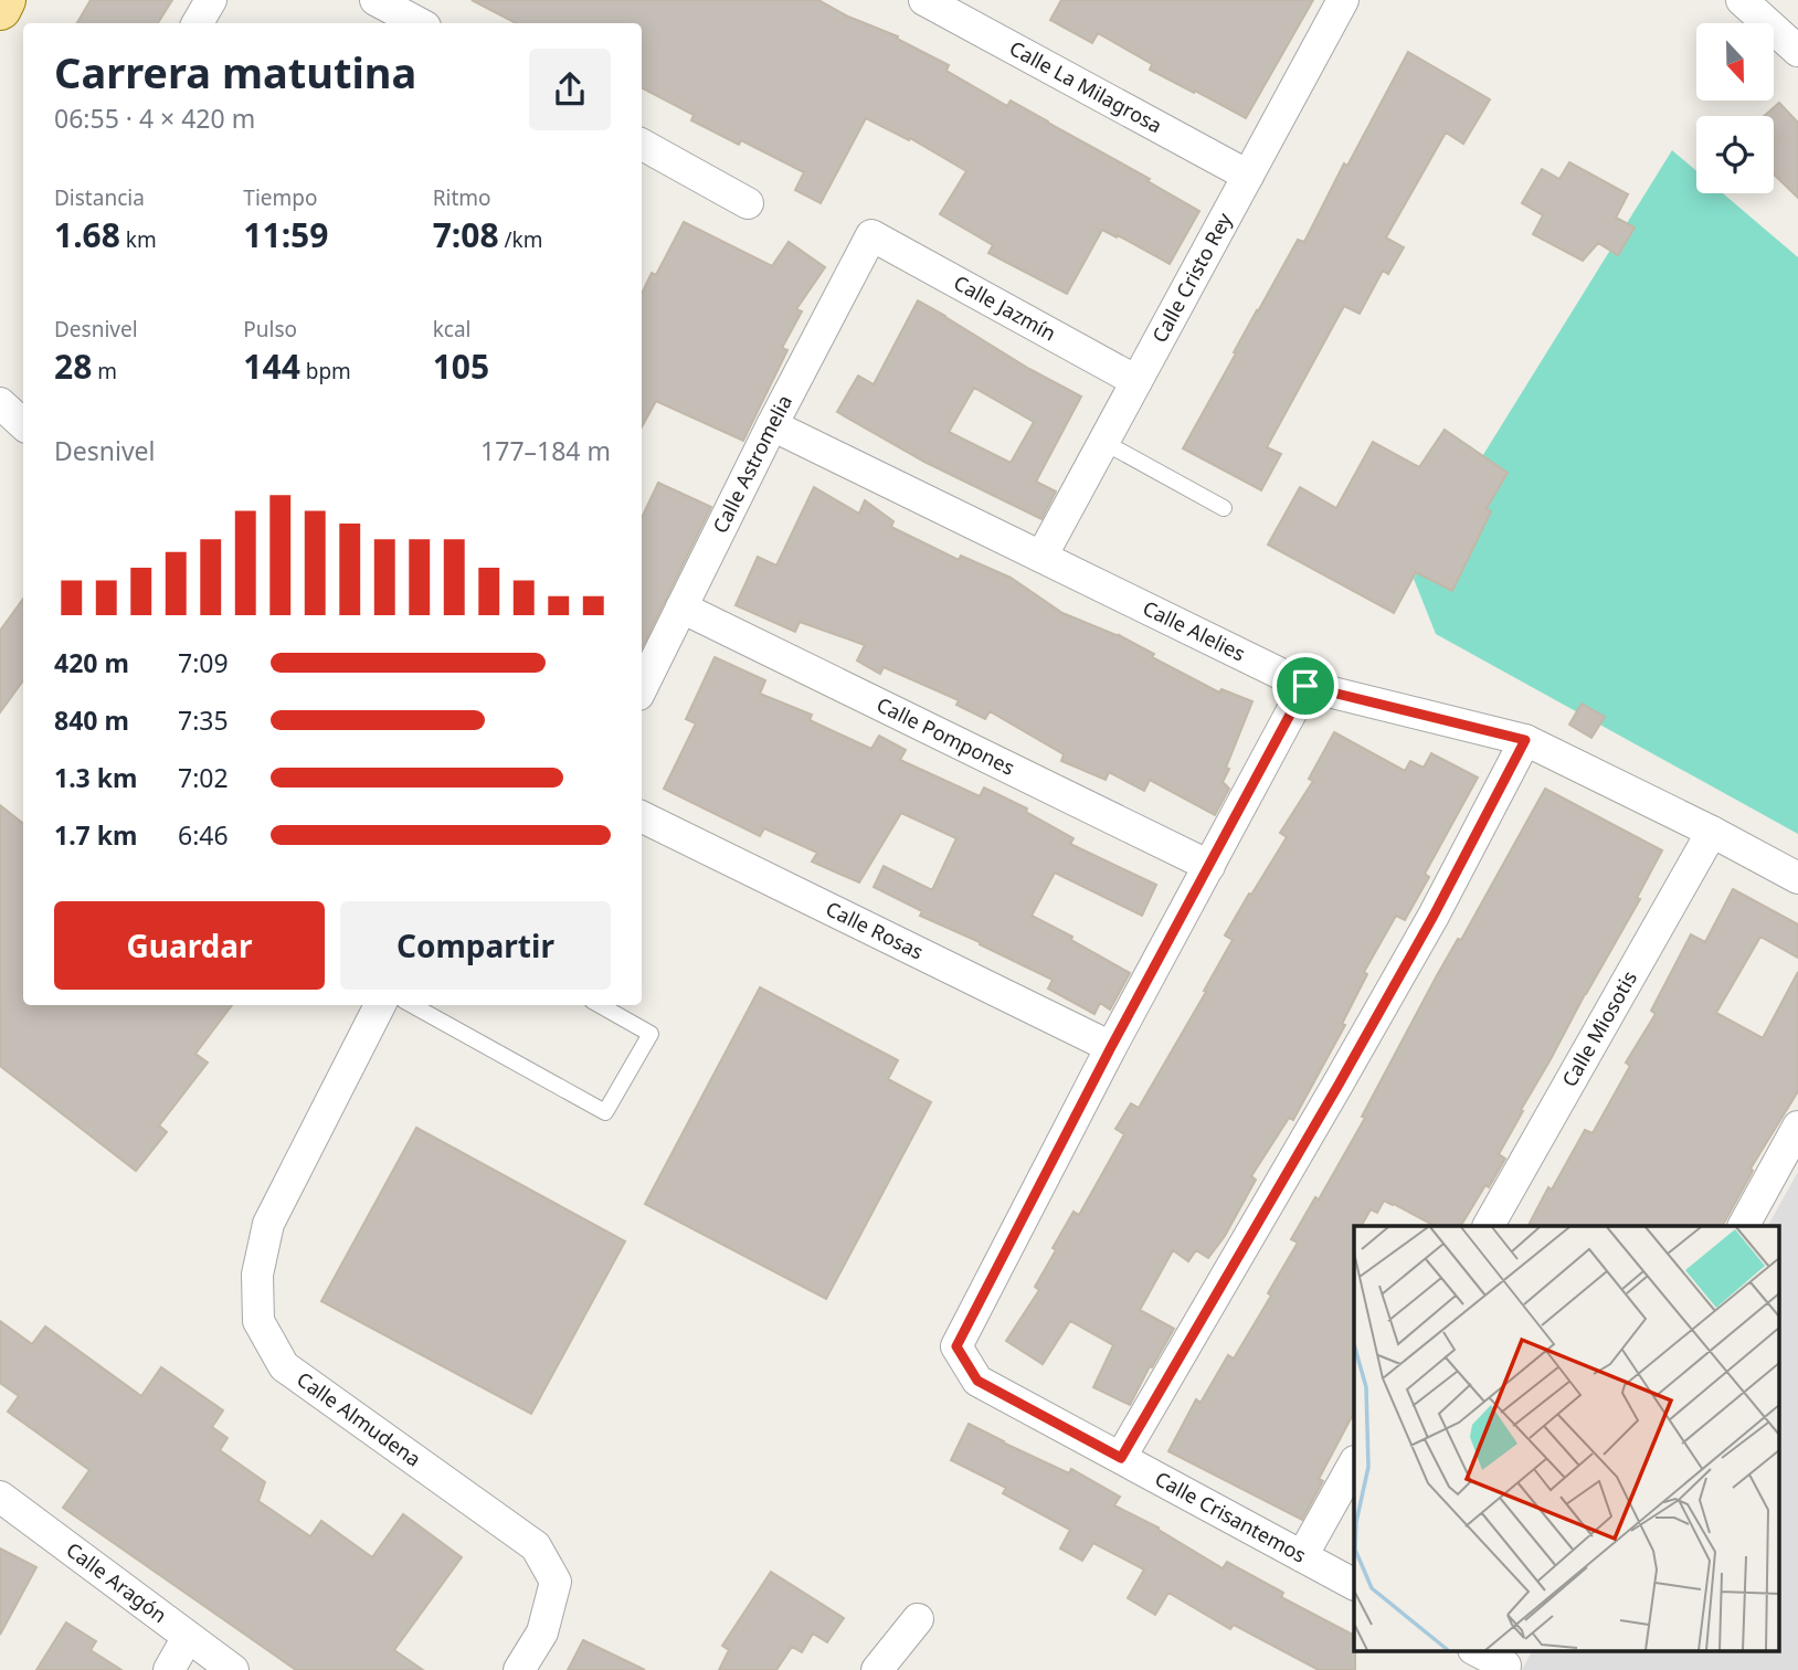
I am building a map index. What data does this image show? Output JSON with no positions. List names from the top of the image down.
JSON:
{
  "streets": {
    "street": [
      "Calle La Milagrosa",
      "Calle Cristo Rey",
      "Calle Jazmín",
      "Calle Astromelia",
      "Calle Alelies",
      "Calle Pompones",
      "Calle Rosas",
      "Calle Miosotis",
      "Calle Almudena",
      "Calle Crisantemos",
      "Calle Aragón"
    ]
  },
  "crossings": [
    ["Calle La Milagrosa", "Calle Cristo Rey"],
    ["Calle Cristo Rey", "Calle Jazmín"],
    ["Calle Cristo Rey", "Calle Alelies"],
    ["Calle Jazmín", "Calle Astromelia"],
    ["Calle Astromelia", "Calle Alelies"],
    ["Calle Astromelia", "Calle Pompones"],
    ["Calle Alelies", "Calle Miosotis"],
    ["Calle Rosas", "Calle Crisantemos"]
  ],
  "north": "bottom",
  "page": {
    "heading": ["Carrera matutina", "06:55 · 4 × 420 m"],
    "stats": [
      ["Distancia", "1.68 km"],
      ["Tiempo", "11:59"],
      ["Ritmo", "7:08 /km"],
      ["Desnivel", "28 m"],
      ["Pulso", "144 bpm"],
      ["kcal", "105"]
    ],
    "chart": ["Desnivel", "177–184 m"],
    "list": [
      {
        "name": "420 m",
        "note": "7:09"
      },
      {
        "name": "840 m",
        "note": "7:35"
      },
      {
        "name": "1.3 km",
        "note": "7:02"
      },
      {
        "name": "1.7 km",
        "note": "6:46"
      }
    ],
    "buttons": ["Guardar", "Compartir"]
  }
}
